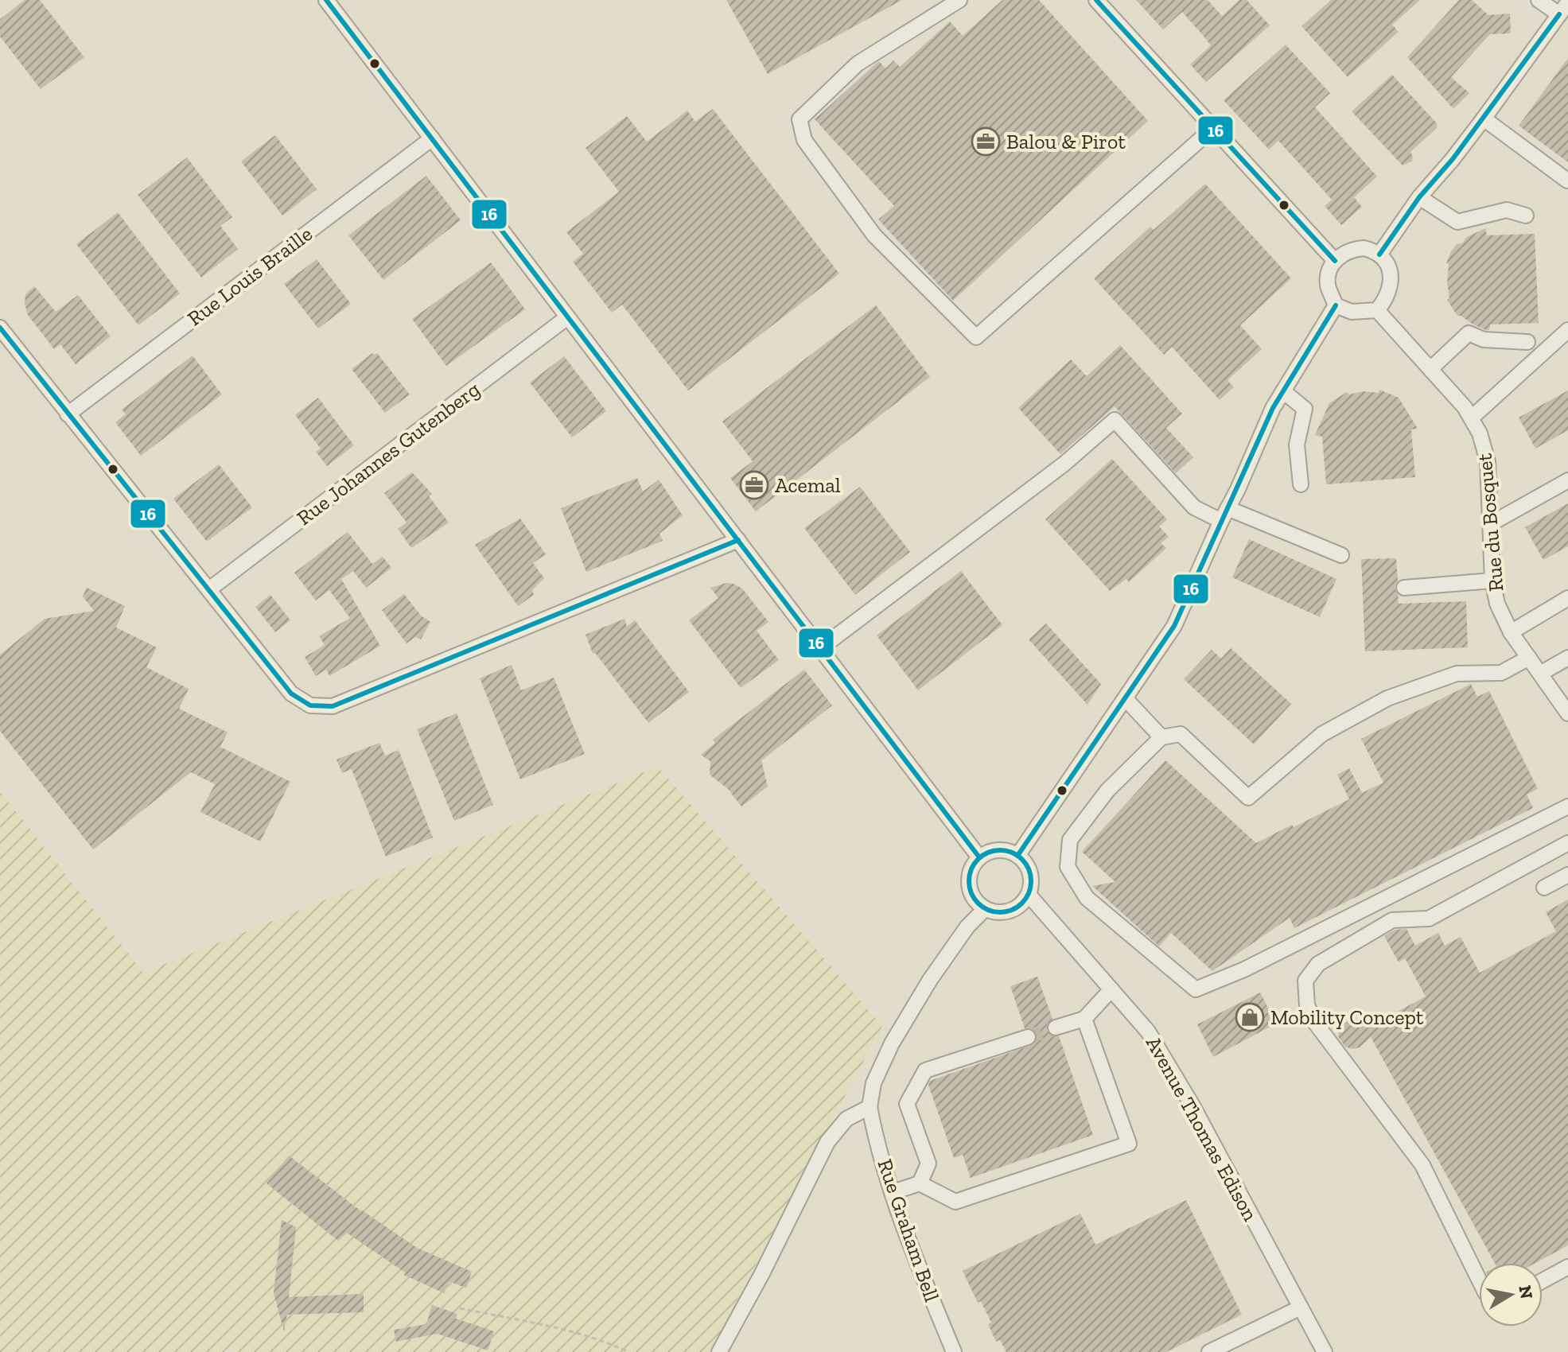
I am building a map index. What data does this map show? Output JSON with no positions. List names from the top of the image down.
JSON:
{
  "streets": {
    "street": [
      "Rue Louis Braille",
      "Rue Johannes Gutenberg",
      "Rue du Bosquet",
      "Avenue Thomas Edison",
      "Rue Graham Bell"
    ]
  },
  "places": {
    "office": ["Balou & Pirot", "Acemal"],
    "shop": ["Mobility Concept"]
  },
  "lines": ["transit line 16"],
  "north": "right"
}
